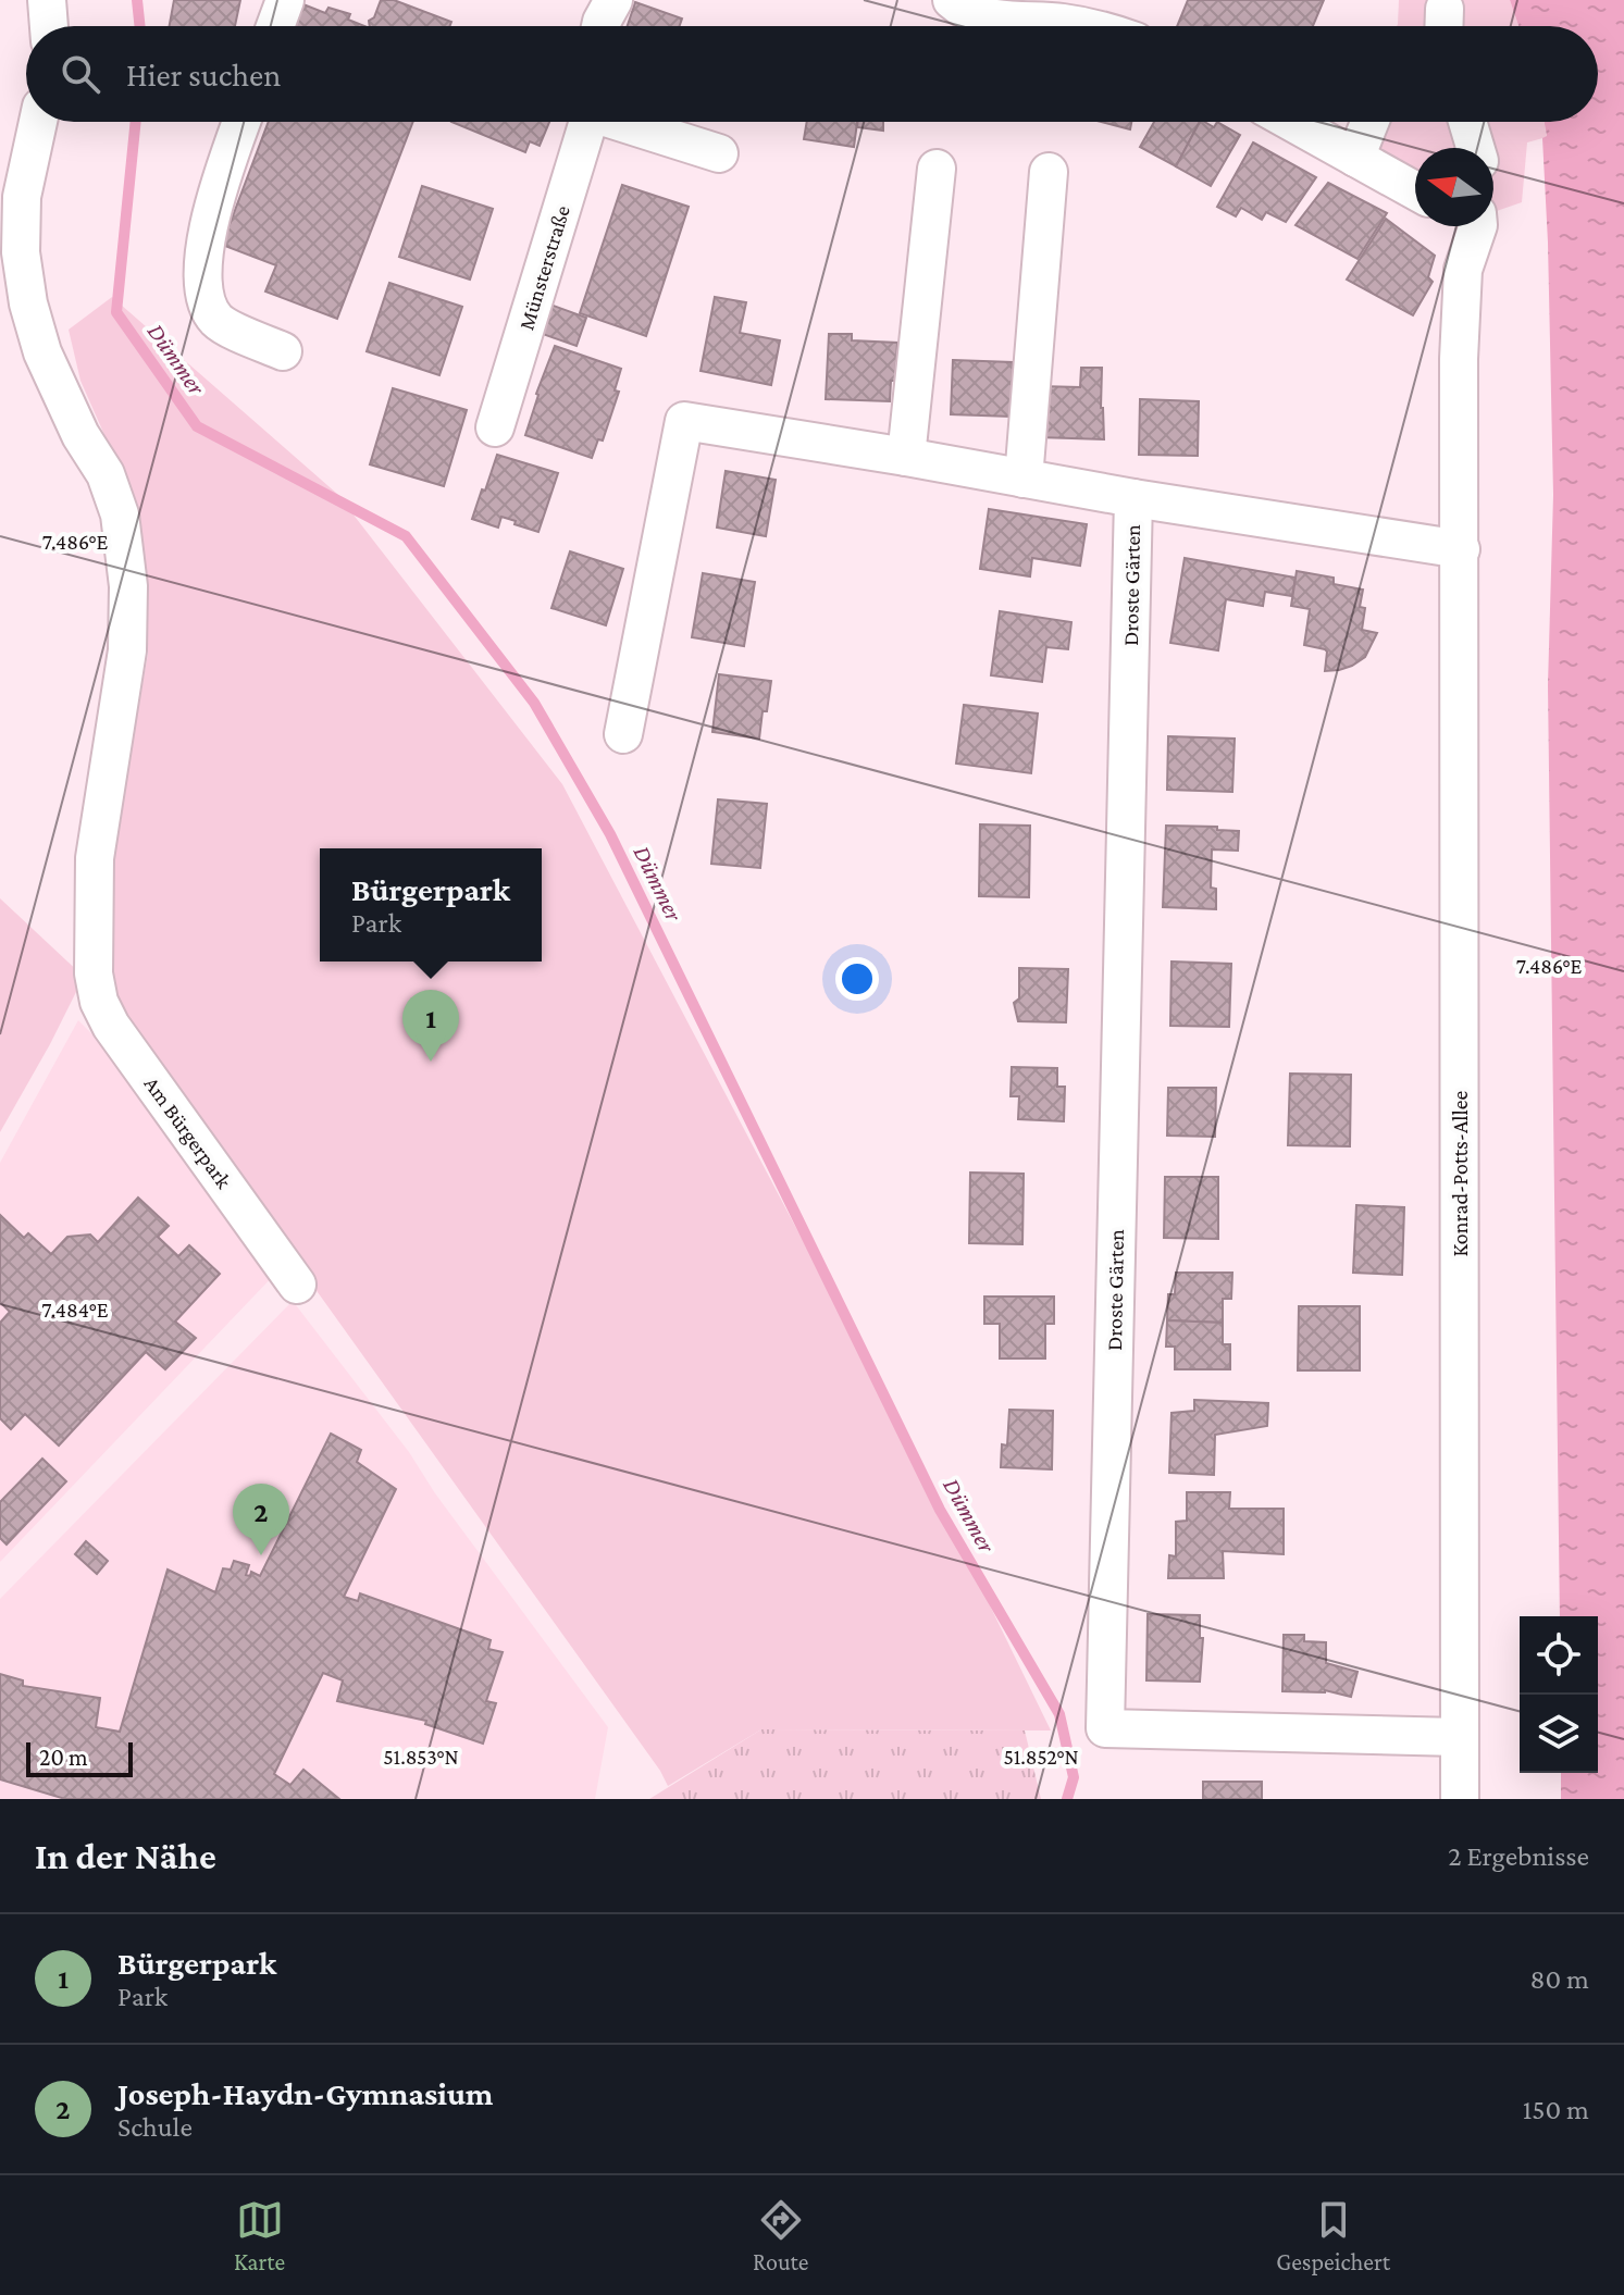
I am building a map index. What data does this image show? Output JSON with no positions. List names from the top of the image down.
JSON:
{
  "streets": {
    "street": [
      "Münsterstraße",
      "Droste Gärten",
      "Am Bürgerpark",
      "Konrad-Potts-Allee"
    ]
  },
  "crossings": [
    ["Droste Gärten", "Konrad-Potts-Allee"]
  ],
  "water": ["Dümmer"],
  "scale_bar": "20 m",
  "north": "left",
  "page": {
    "search": "Hier suchen",
    "popup": ["Bürgerpark", "Park"],
    "pins": ["1", "2"],
    "scale": "20 m",
    "heading": ["In der Nähe", "2 Ergebnisse"],
    "list": [
      {
        "mark": "1",
        "name": "Bürgerpark",
        "note": "Park",
        "value": "80 m"
      },
      {
        "mark": "2",
        "name": "Joseph-Haydn-Gymnasium",
        "note": "Schule",
        "value": "150 m"
      }
    ],
    "nav": ["Karte", "Route", "Gespeichert"]
  },
  "coordinates": [
    "7.486°E",
    "7.484°E",
    "51.853°N",
    "51.852°N"
  ]
}
